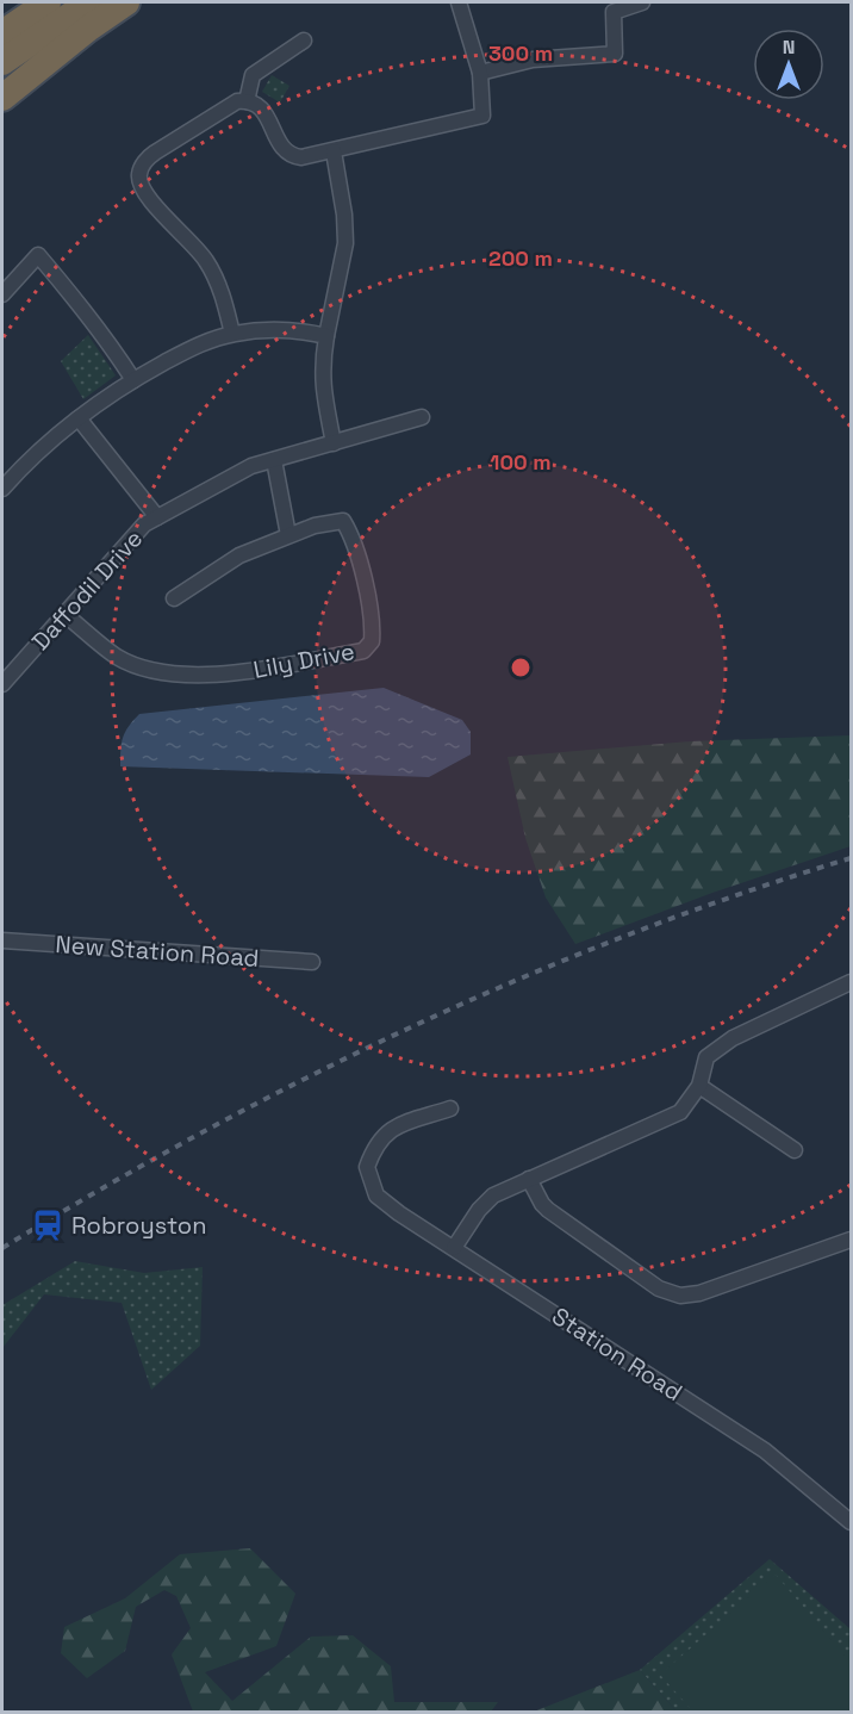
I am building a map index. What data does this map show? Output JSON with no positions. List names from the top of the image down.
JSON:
{
  "streets": {
    "street": [
      "Daffodil Drive",
      "Lily Drive",
      "New Station Road",
      "Station Road"
    ]
  },
  "crossings": [
    ["Daffodil Drive", "Lily Drive"]
  ],
  "places": {
    "station": ["Robroyston"]
  },
  "north": "top",
  "rings": ["300 m", "200 m", "100 m"]
}
